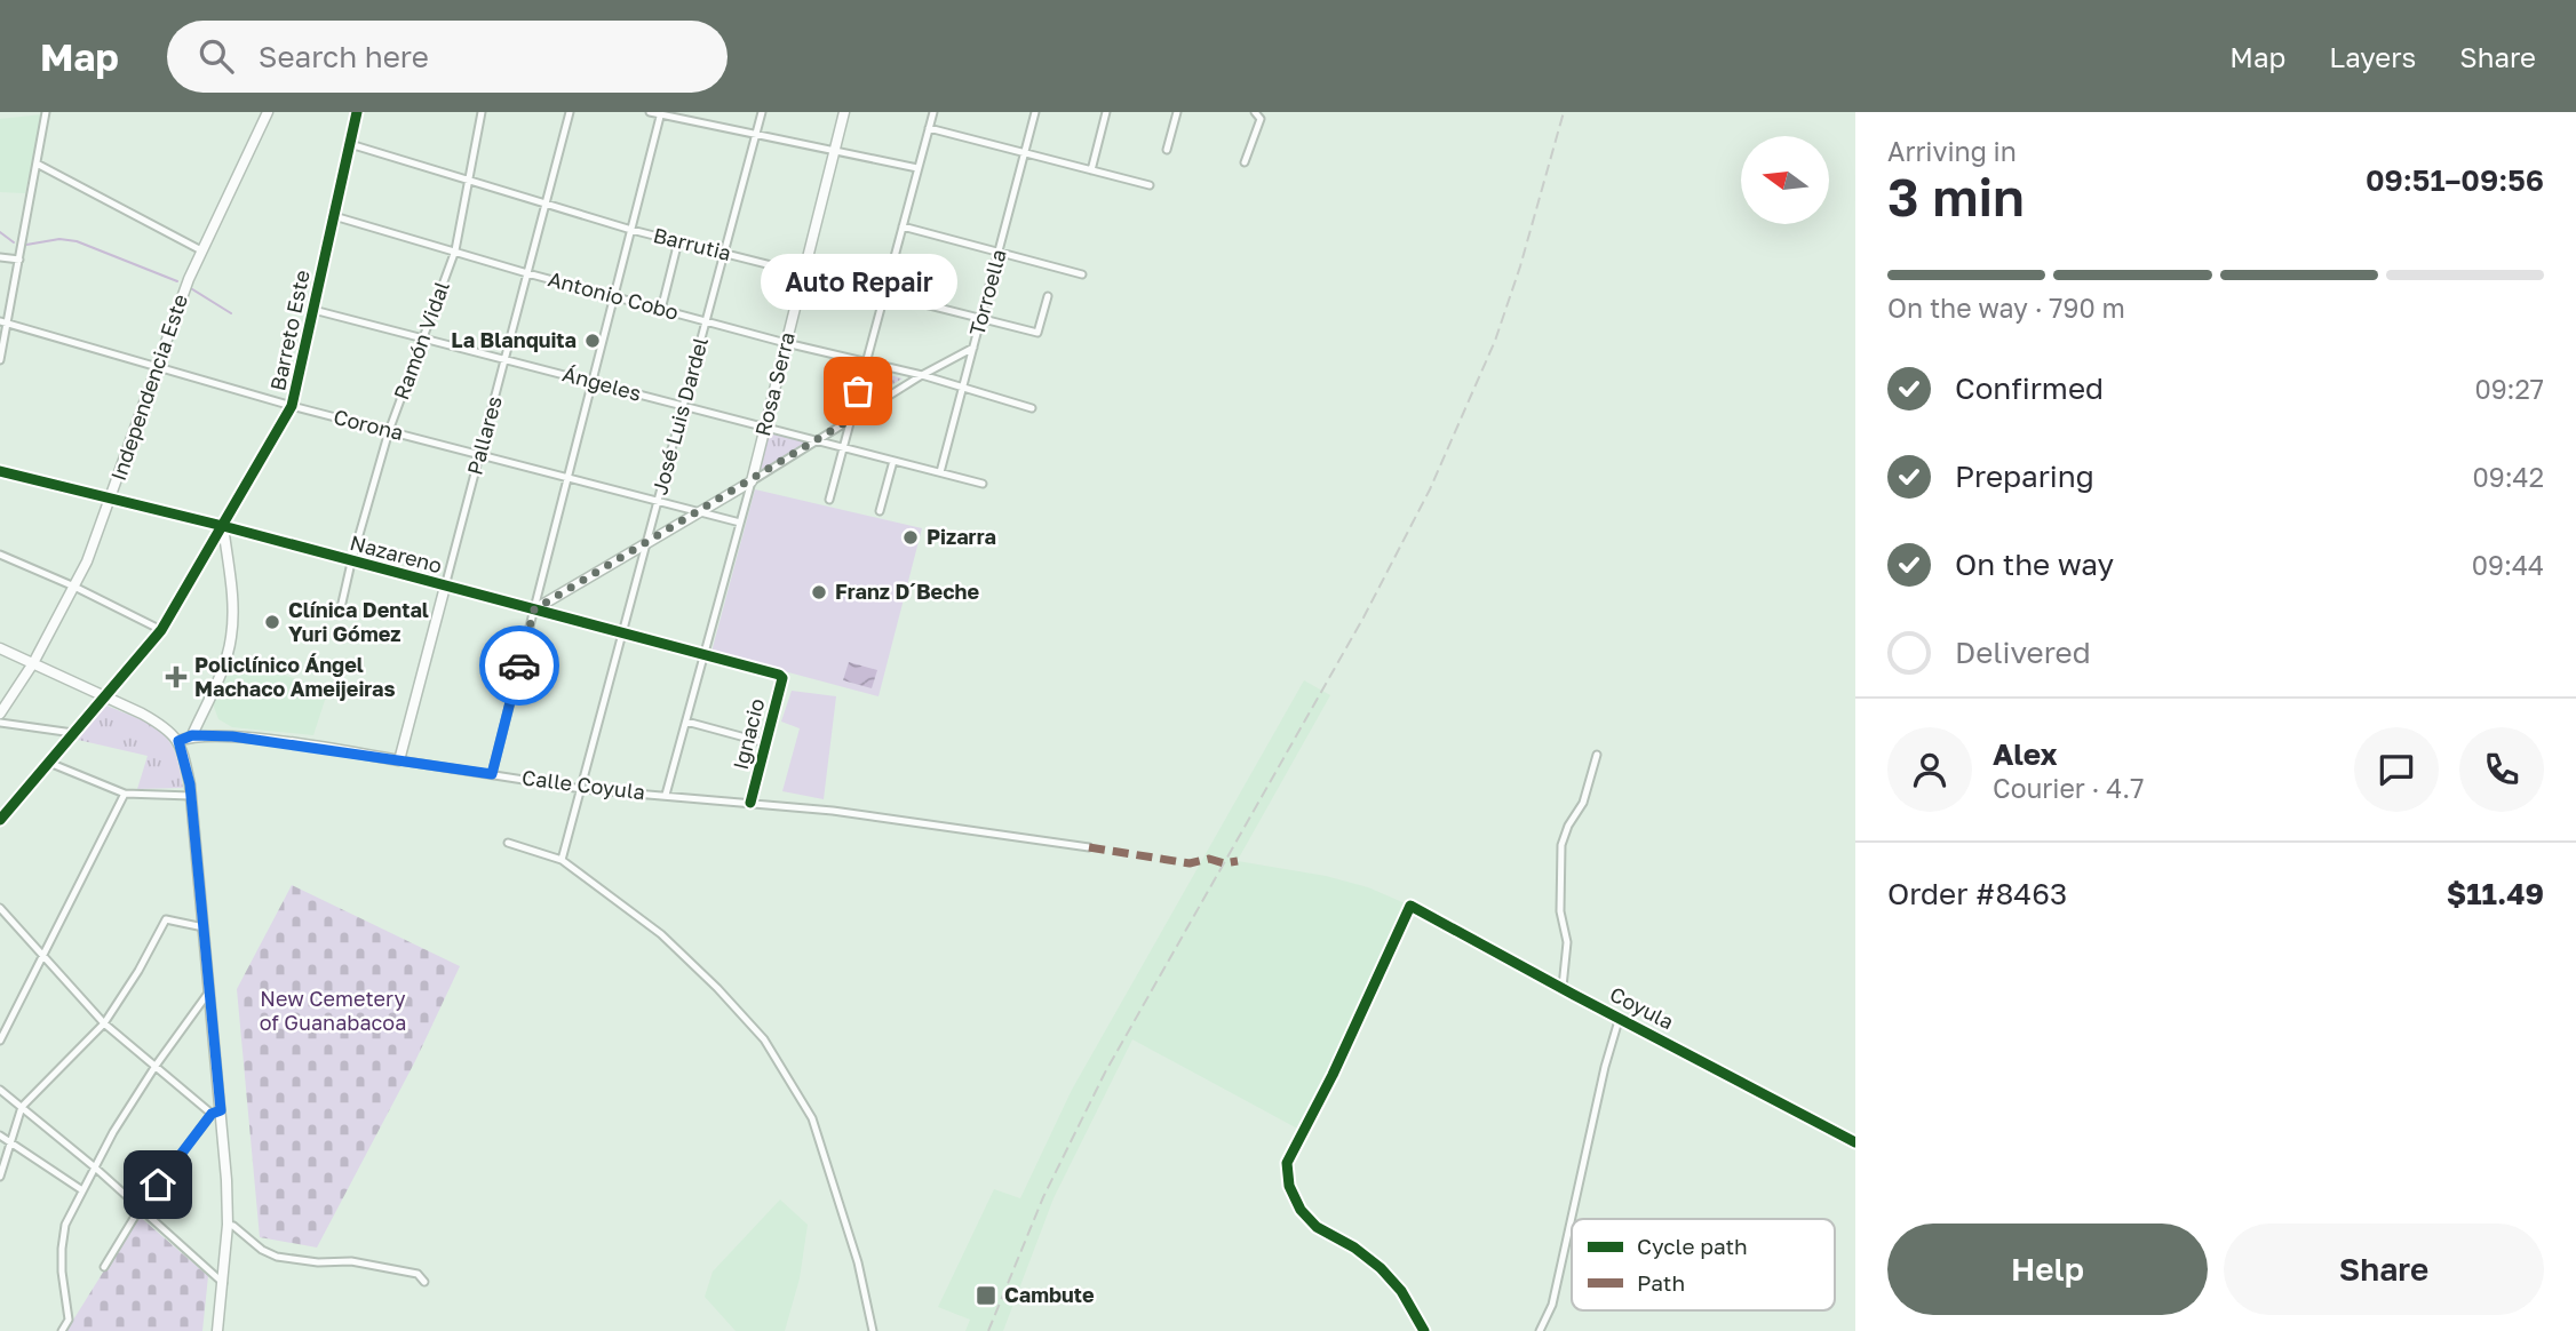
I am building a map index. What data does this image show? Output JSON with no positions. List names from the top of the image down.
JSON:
{
  "streets": {
    "street": [
      "Barrutia",
      "Torroella",
      "Antonio Cobo",
      "Barreto Este",
      "Ramón Vidal",
      "Ángeles",
      "Rosa Serra",
      "Independencia Este",
      "José Luis Dardel",
      "Corona",
      "Pallares",
      "Nazareno",
      "Ignacio",
      "Calle Coyula",
      "Coyula"
    ]
  },
  "crossings": [
    ["Barrutia", "Torroella"],
    ["Barrutia", "Barreto Este"],
    ["Barrutia", "Ramón Vidal"],
    ["Barrutia", "Rosa Serra"],
    ["Barrutia", "José Luis Dardel"],
    ["Barrutia", "Pallares"],
    ["Torroella", "Antonio Cobo"],
    ["Torroella", "Ángeles"],
    ["Antonio Cobo", "Barreto Este"],
    ["Antonio Cobo", "Ramón Vidal"],
    ["Antonio Cobo", "Rosa Serra"],
    ["Antonio Cobo", "José Luis Dardel"],
    ["Antonio Cobo", "Pallares"],
    ["Barreto Este", "Ángeles"],
    ["Barreto Este", "Corona"],
    ["Barreto Este", "Nazareno"],
    ["Ramón Vidal", "Ángeles"],
    ["Ramón Vidal", "Corona"],
    ["Ramón Vidal", "Nazareno"],
    ["Ángeles", "Rosa Serra"],
    ["Ángeles", "José Luis Dardel"],
    ["Ángeles", "Pallares"],
    ["Rosa Serra", "Corona"],
    ["Rosa Serra", "Nazareno"],
    ["Rosa Serra", "Calle Coyula"],
    ["Independencia Este", "Corona"],
    ["Independencia Este", "Nazareno"],
    ["José Luis Dardel", "Corona"],
    ["José Luis Dardel", "Nazareno"],
    ["José Luis Dardel", "Calle Coyula"],
    ["Corona", "Pallares"],
    ["Pallares", "Nazareno"],
    ["Pallares", "Calle Coyula"],
    ["Nazareno", "Ignacio"],
    ["Ignacio", "Calle Coyula"]
  ],
  "parks": ["New Cemetery of Guanabacoa"],
  "places": {
    "other": [
      "La Blanquita",
      "Auto Repair",
      "Pizarra",
      "Franz D´Beche",
      "Clínica Dental Yuri Gómez"
    ],
    "health": ["Policlínico Ángel Machaco Ameijeiras"],
    "transit": ["Cambute"]
  },
  "legend": ["Cycle path", "Path"],
  "north": "left",
  "page": {
    "header": "Map",
    "search": "Search here",
    "nav": ["Map", "Layers", "Share"],
    "heading": ["3 min", "Arriving in", "09:51–09:56"],
    "panel": [
      "Alex",
      "Courier · 4.7",
      "Order #8463",
      "$11.49"
    ],
    "bar": "On the way · 790 m",
    "bubble": "Auto Repair",
    "list": [
      ["Confirmed", "09:27"],
      ["Preparing", "09:42"],
      ["On the way", "09:44"],
      "Delivered"
    ],
    "buttons": ["Help", "Share"]
  }
}
